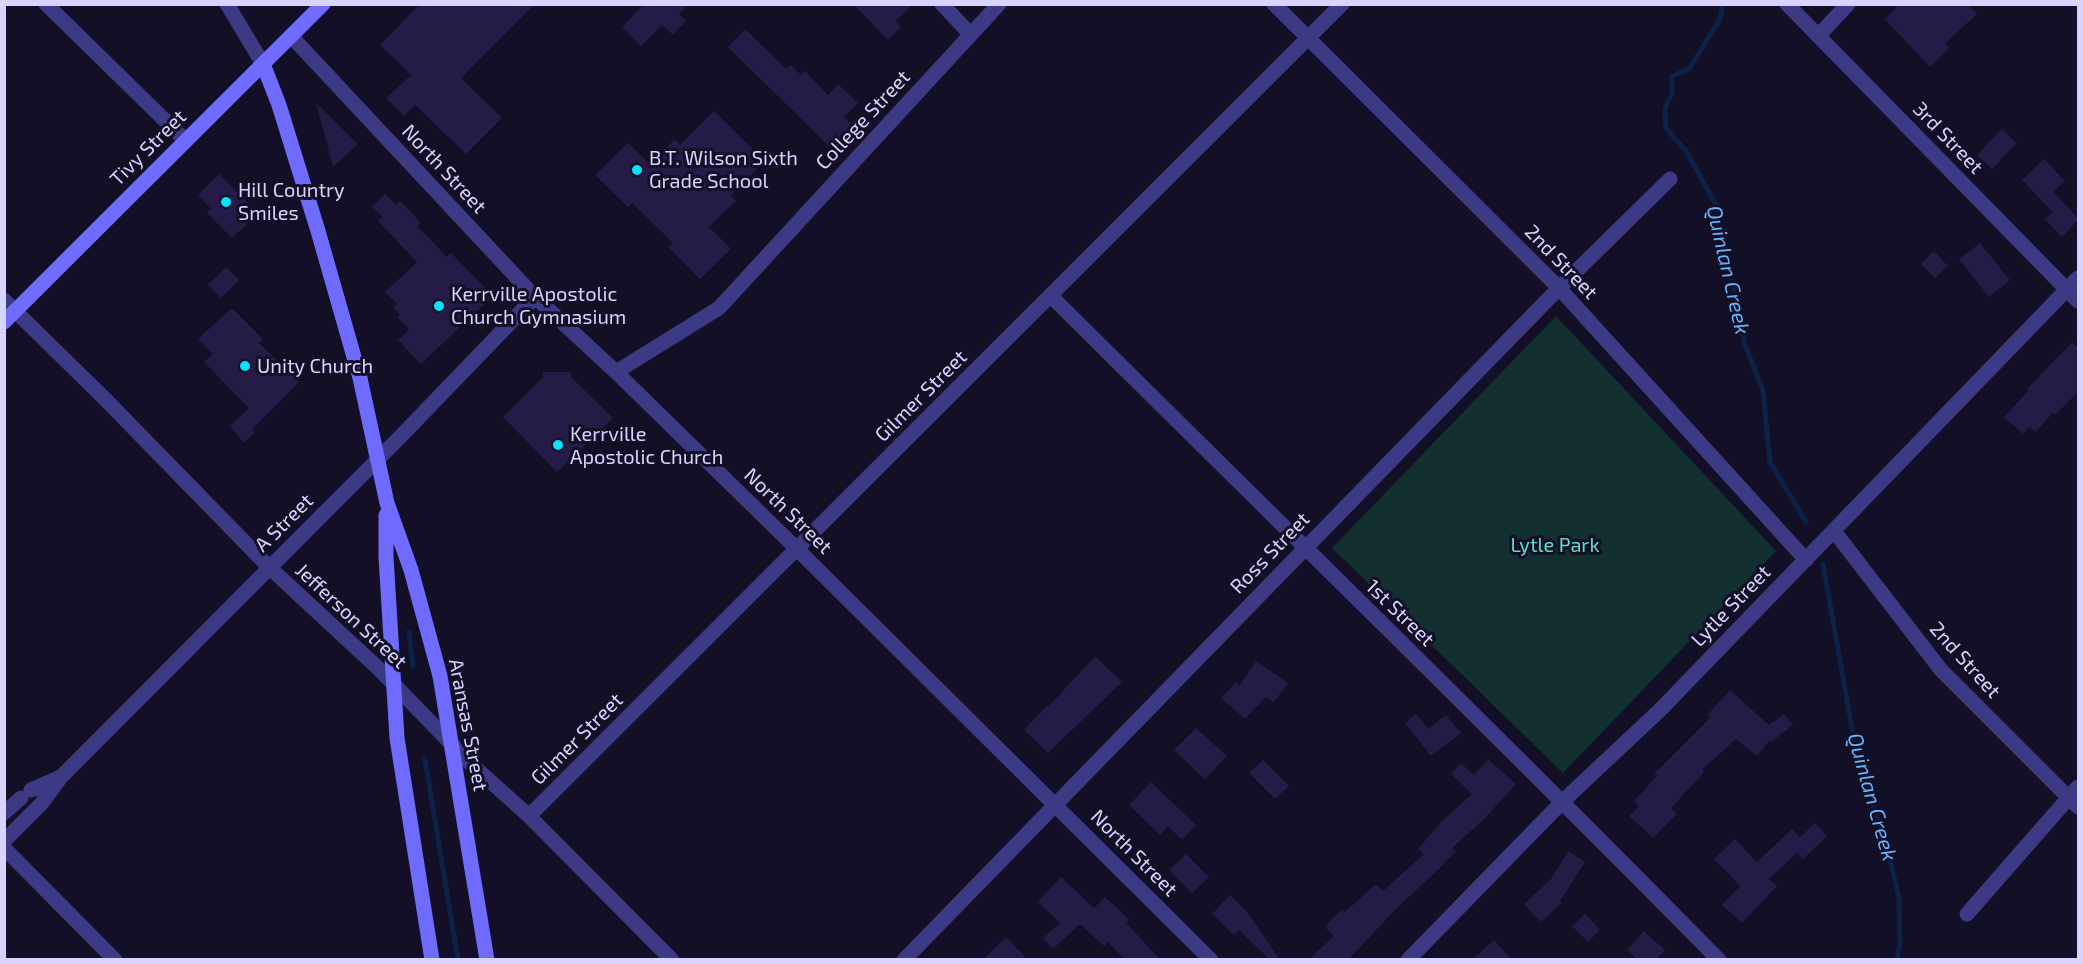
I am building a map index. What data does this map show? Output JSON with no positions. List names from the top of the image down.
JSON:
{
  "streets": {
    "street": [
      "College Street",
      "3rd Street",
      "Tivy Street",
      "North Street",
      "2nd Street",
      "Gilmer Street",
      "A Street",
      "Ross Street",
      "Lytle Street",
      "1st Street",
      "Jefferson Street",
      "Aransas Street"
    ]
  },
  "crossings": [
    ["College Street", "North Street"],
    ["3rd Street", "Lytle Street"],
    ["Tivy Street", "North Street"],
    ["Tivy Street", "Jefferson Street"],
    ["Tivy Street", "Aransas Street"],
    ["North Street", "Gilmer Street"],
    ["North Street", "A Street"],
    ["North Street", "Ross Street"],
    ["2nd Street", "Gilmer Street"],
    ["2nd Street", "Ross Street"],
    ["2nd Street", "Lytle Street"],
    ["Gilmer Street", "1st Street"],
    ["Gilmer Street", "Jefferson Street"],
    ["A Street", "Jefferson Street"],
    ["A Street", "Aransas Street"],
    ["Ross Street", "1st Street"],
    ["Lytle Street", "1st Street"],
    ["Jefferson Street", "Aransas Street"]
  ],
  "water": ["Quinlan Creek"],
  "parks": ["Lytle Park"],
  "places": [
    "B.T. Wilson Sixth Grade School",
    "Hill Country Smiles",
    "Kerrville Apostolic Church Gymnasium",
    "Unity Church",
    "Kerrville Apostolic Church"
  ]
}
